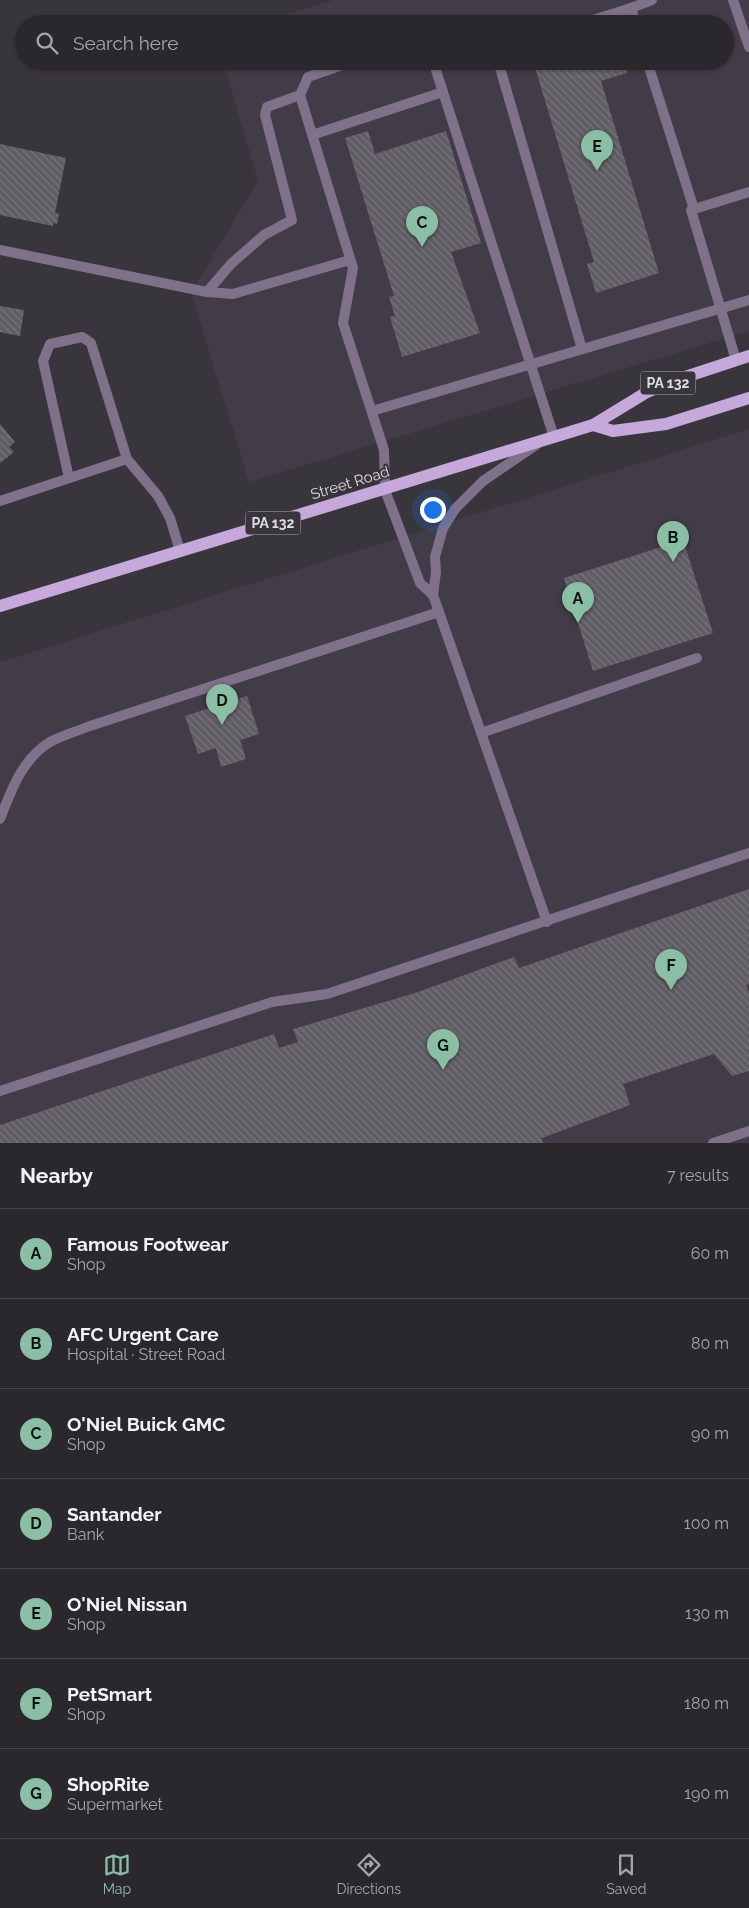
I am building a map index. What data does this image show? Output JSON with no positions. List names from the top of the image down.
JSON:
{
  "streets": {
    "main road": ["PA 132", "Street Road"]
  },
  "crossings": [
    ["PA 132", "Street Road"]
  ],
  "page": {
    "search": "Search here",
    "pins": [
      "E",
      "C",
      "B",
      "A",
      "D",
      "F",
      "G"
    ],
    "heading": ["Nearby", "7 results"],
    "list": [
      {
        "mark": "A",
        "name": "Famous Footwear",
        "note": "Shop",
        "value": "60 m"
      },
      {
        "mark": "B",
        "name": "AFC Urgent Care",
        "note": "Hospital · Street Road",
        "value": "80 m"
      },
      {
        "mark": "C",
        "name": "O'Niel Buick GMC",
        "note": "Shop",
        "value": "90 m"
      },
      {
        "mark": "D",
        "name": "Santander",
        "note": "Bank",
        "value": "100 m"
      },
      {
        "mark": "E",
        "name": "O'Niel Nissan",
        "note": "Shop",
        "value": "130 m"
      },
      {
        "mark": "F",
        "name": "PetSmart",
        "note": "Shop",
        "value": "180 m"
      },
      {
        "mark": "G",
        "name": "ShopRite",
        "note": "Supermarket",
        "value": "190 m"
      }
    ],
    "nav": ["Map", "Directions", "Saved"]
  }
}
